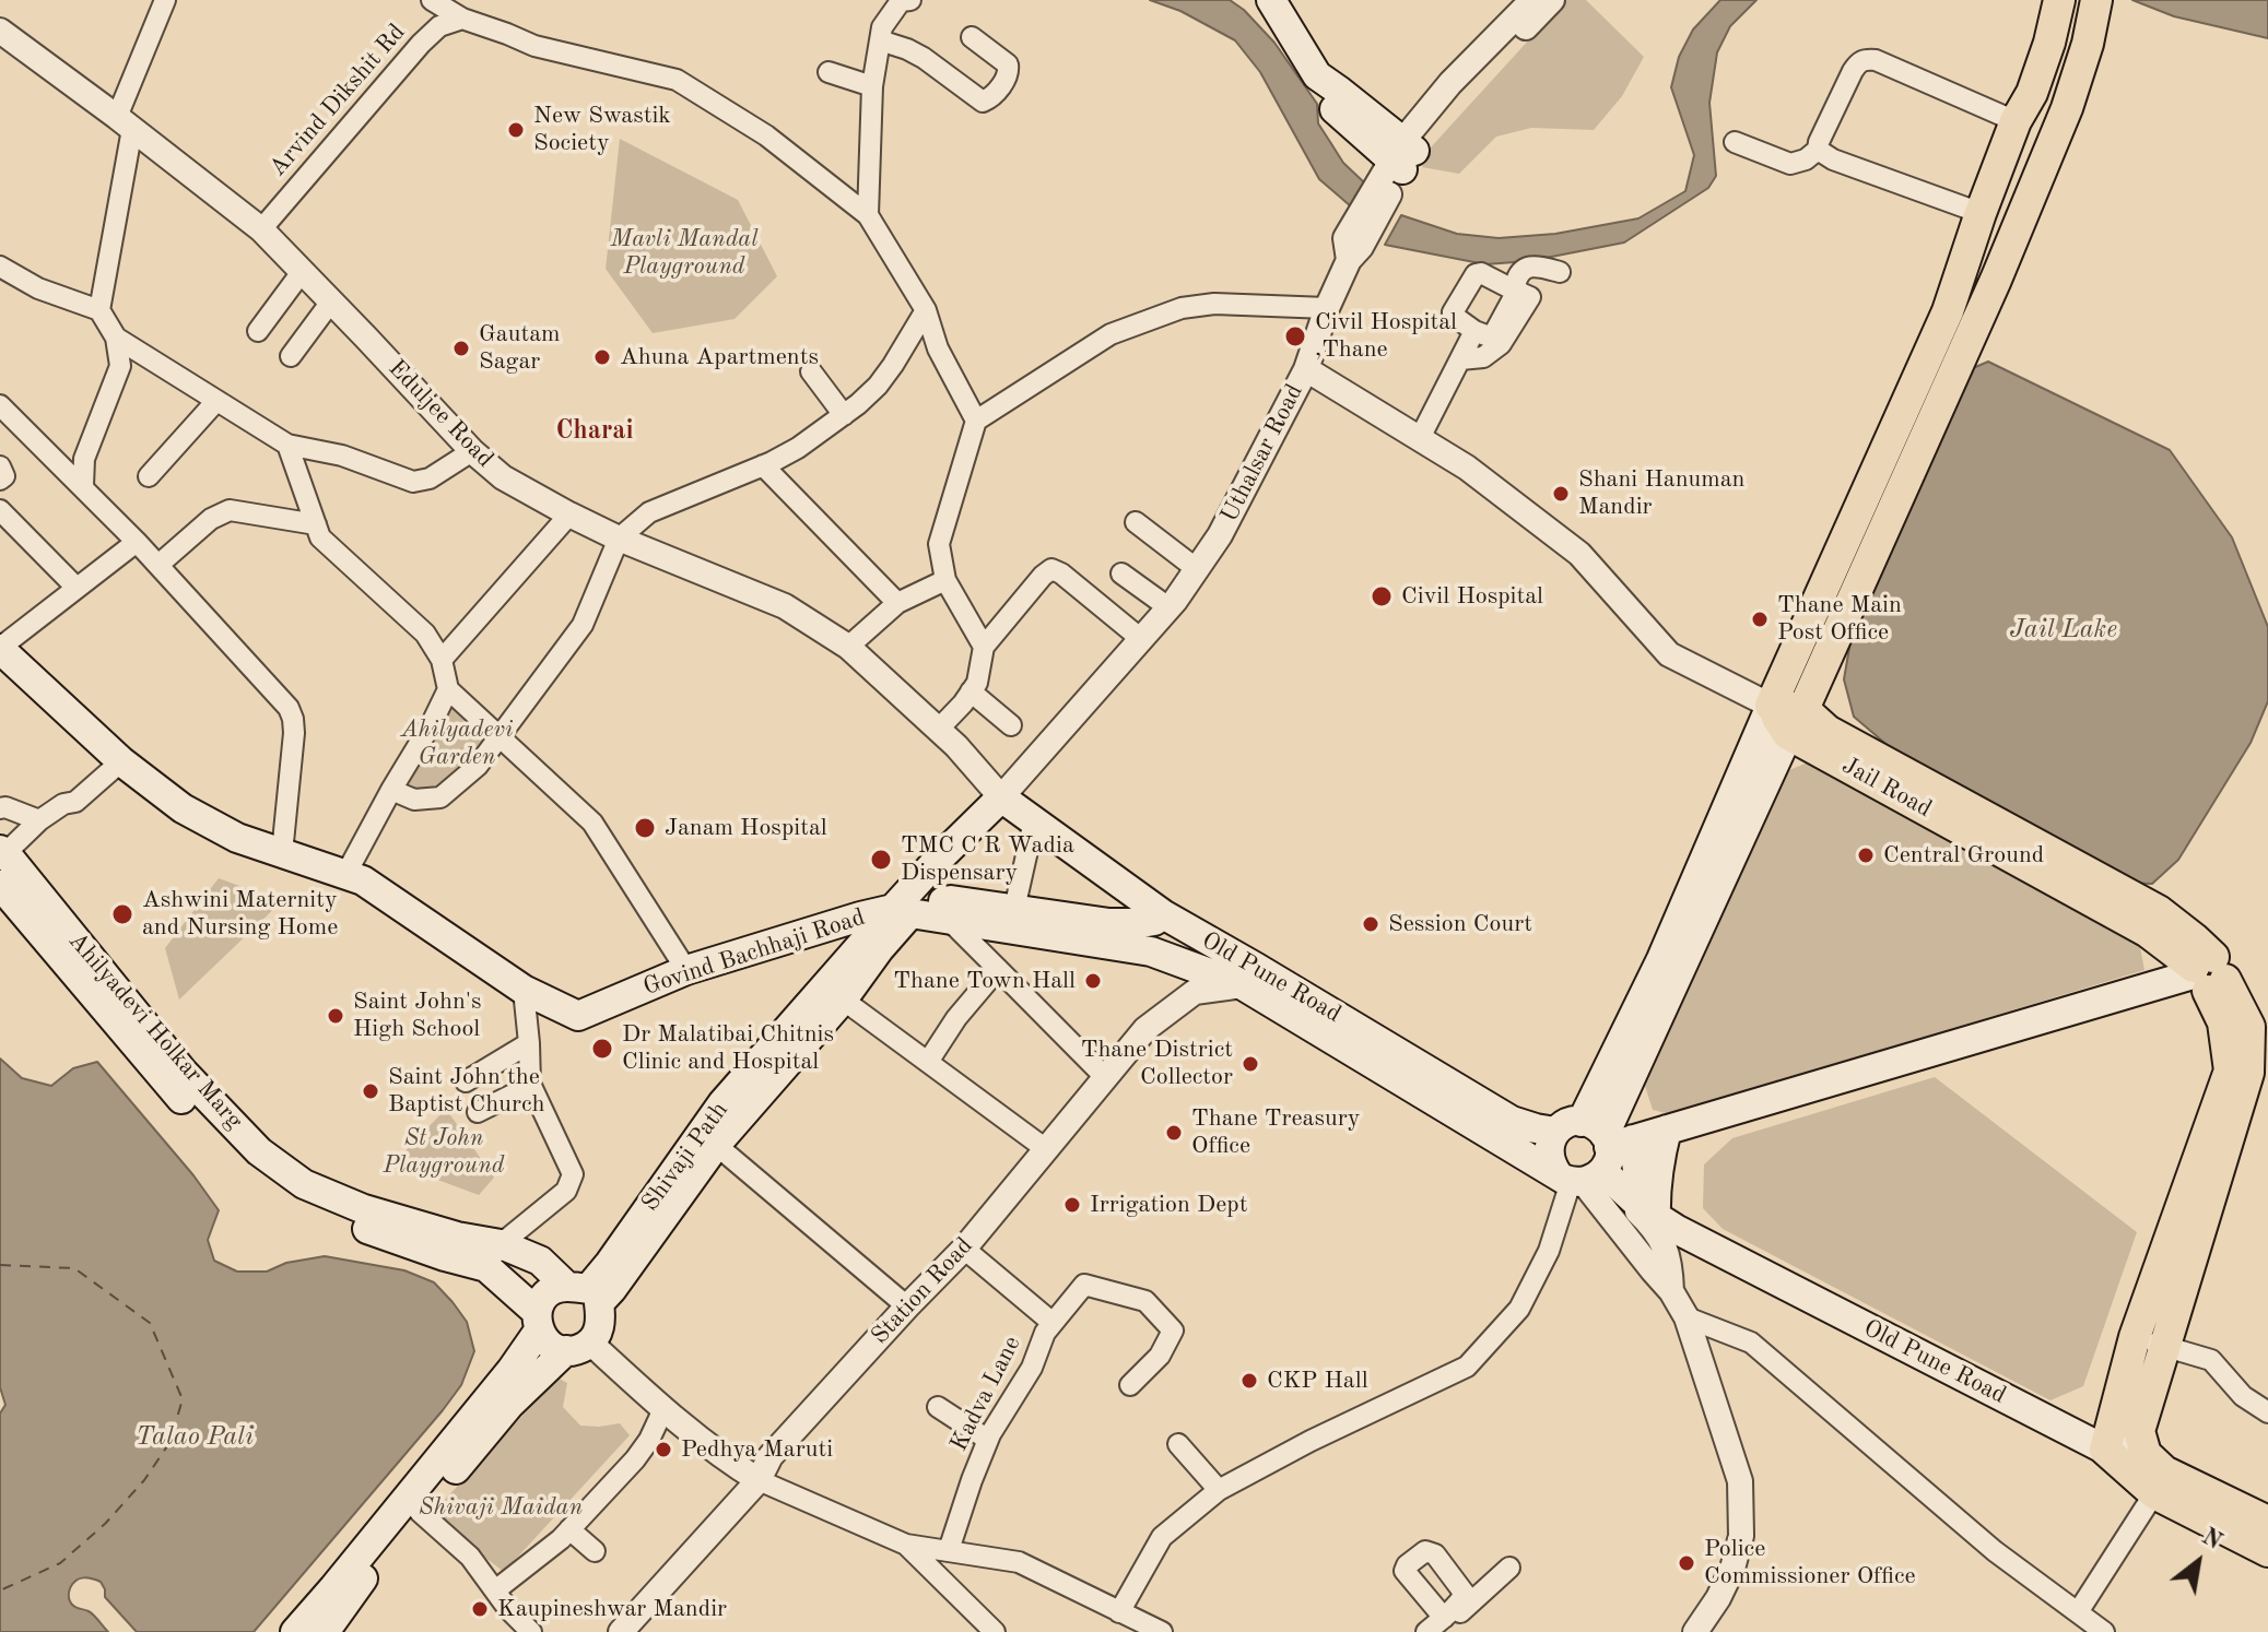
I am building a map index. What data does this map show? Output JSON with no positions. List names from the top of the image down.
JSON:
{
  "streets": {
    "main road": [
      "Govind Bachhaji Road",
      "Old Pune Road",
      "Ahilyadevi Holkar Marg",
      "Shivaji Path"
    ],
    "street": [
      "Arvind Dikshit Rd",
      "Eduljee Road",
      "Uthalsar Road",
      "Station Road",
      "Kadva Lane"
    ]
  },
  "crossings": [
    ["Arvind Dikshit Rd", "Eduljee Road"],
    ["Eduljee Road", "Uthalsar Road"],
    ["Eduljee Road", "Old Pune Road"],
    ["Eduljee Road", "Shivaji Path"],
    ["Uthalsar Road", "Old Pune Road"],
    ["Uthalsar Road", "Shivaji Path"],
    ["Govind Bachhaji Road", "Old Pune Road"],
    ["Govind Bachhaji Road", "Shivaji Path"],
    ["Old Pune Road", "Shivaji Path"],
    ["Old Pune Road", "Station Road"],
    ["Ahilyadevi Holkar Marg", "Shivaji Path"],
    ["Station Road", "Kadva Lane"]
  ],
  "districts": ["Charai"],
  "water": ["Jail Lake", "Talao Pali"],
  "parks": [
    "Mavli Mandal Playground",
    "Ahilyadevi Garden",
    "St John Playground",
    "Shivaji Maidan"
  ],
  "places": [
    "New Swastik Society",
    "Civil Hospital ,Thane",
    "Gautam Sagar",
    "Ahuna Apartments",
    "Shani Hanuman Mandir",
    "Civil Hospital",
    "Thane Main Post Office",
    "Janam Hospital",
    "Central Ground",
    "TMC C R Wadia Dispensary",
    "Ashwini Maternity and Nursing Home",
    "Session Court",
    "Thane Town Hall",
    "Saint John's High School",
    "Dr Malatibai Chitnis Clinic and Hospital",
    "Thane District Collector",
    "Saint John the Baptist Church",
    "Thane Treasury Office",
    "Irrigation Dept",
    "CKP Hall",
    "Pedhya Maruti",
    "Police Commissioner Office",
    "Kaupineshwar Mandir"
  ],
  "north": "top right"
}
